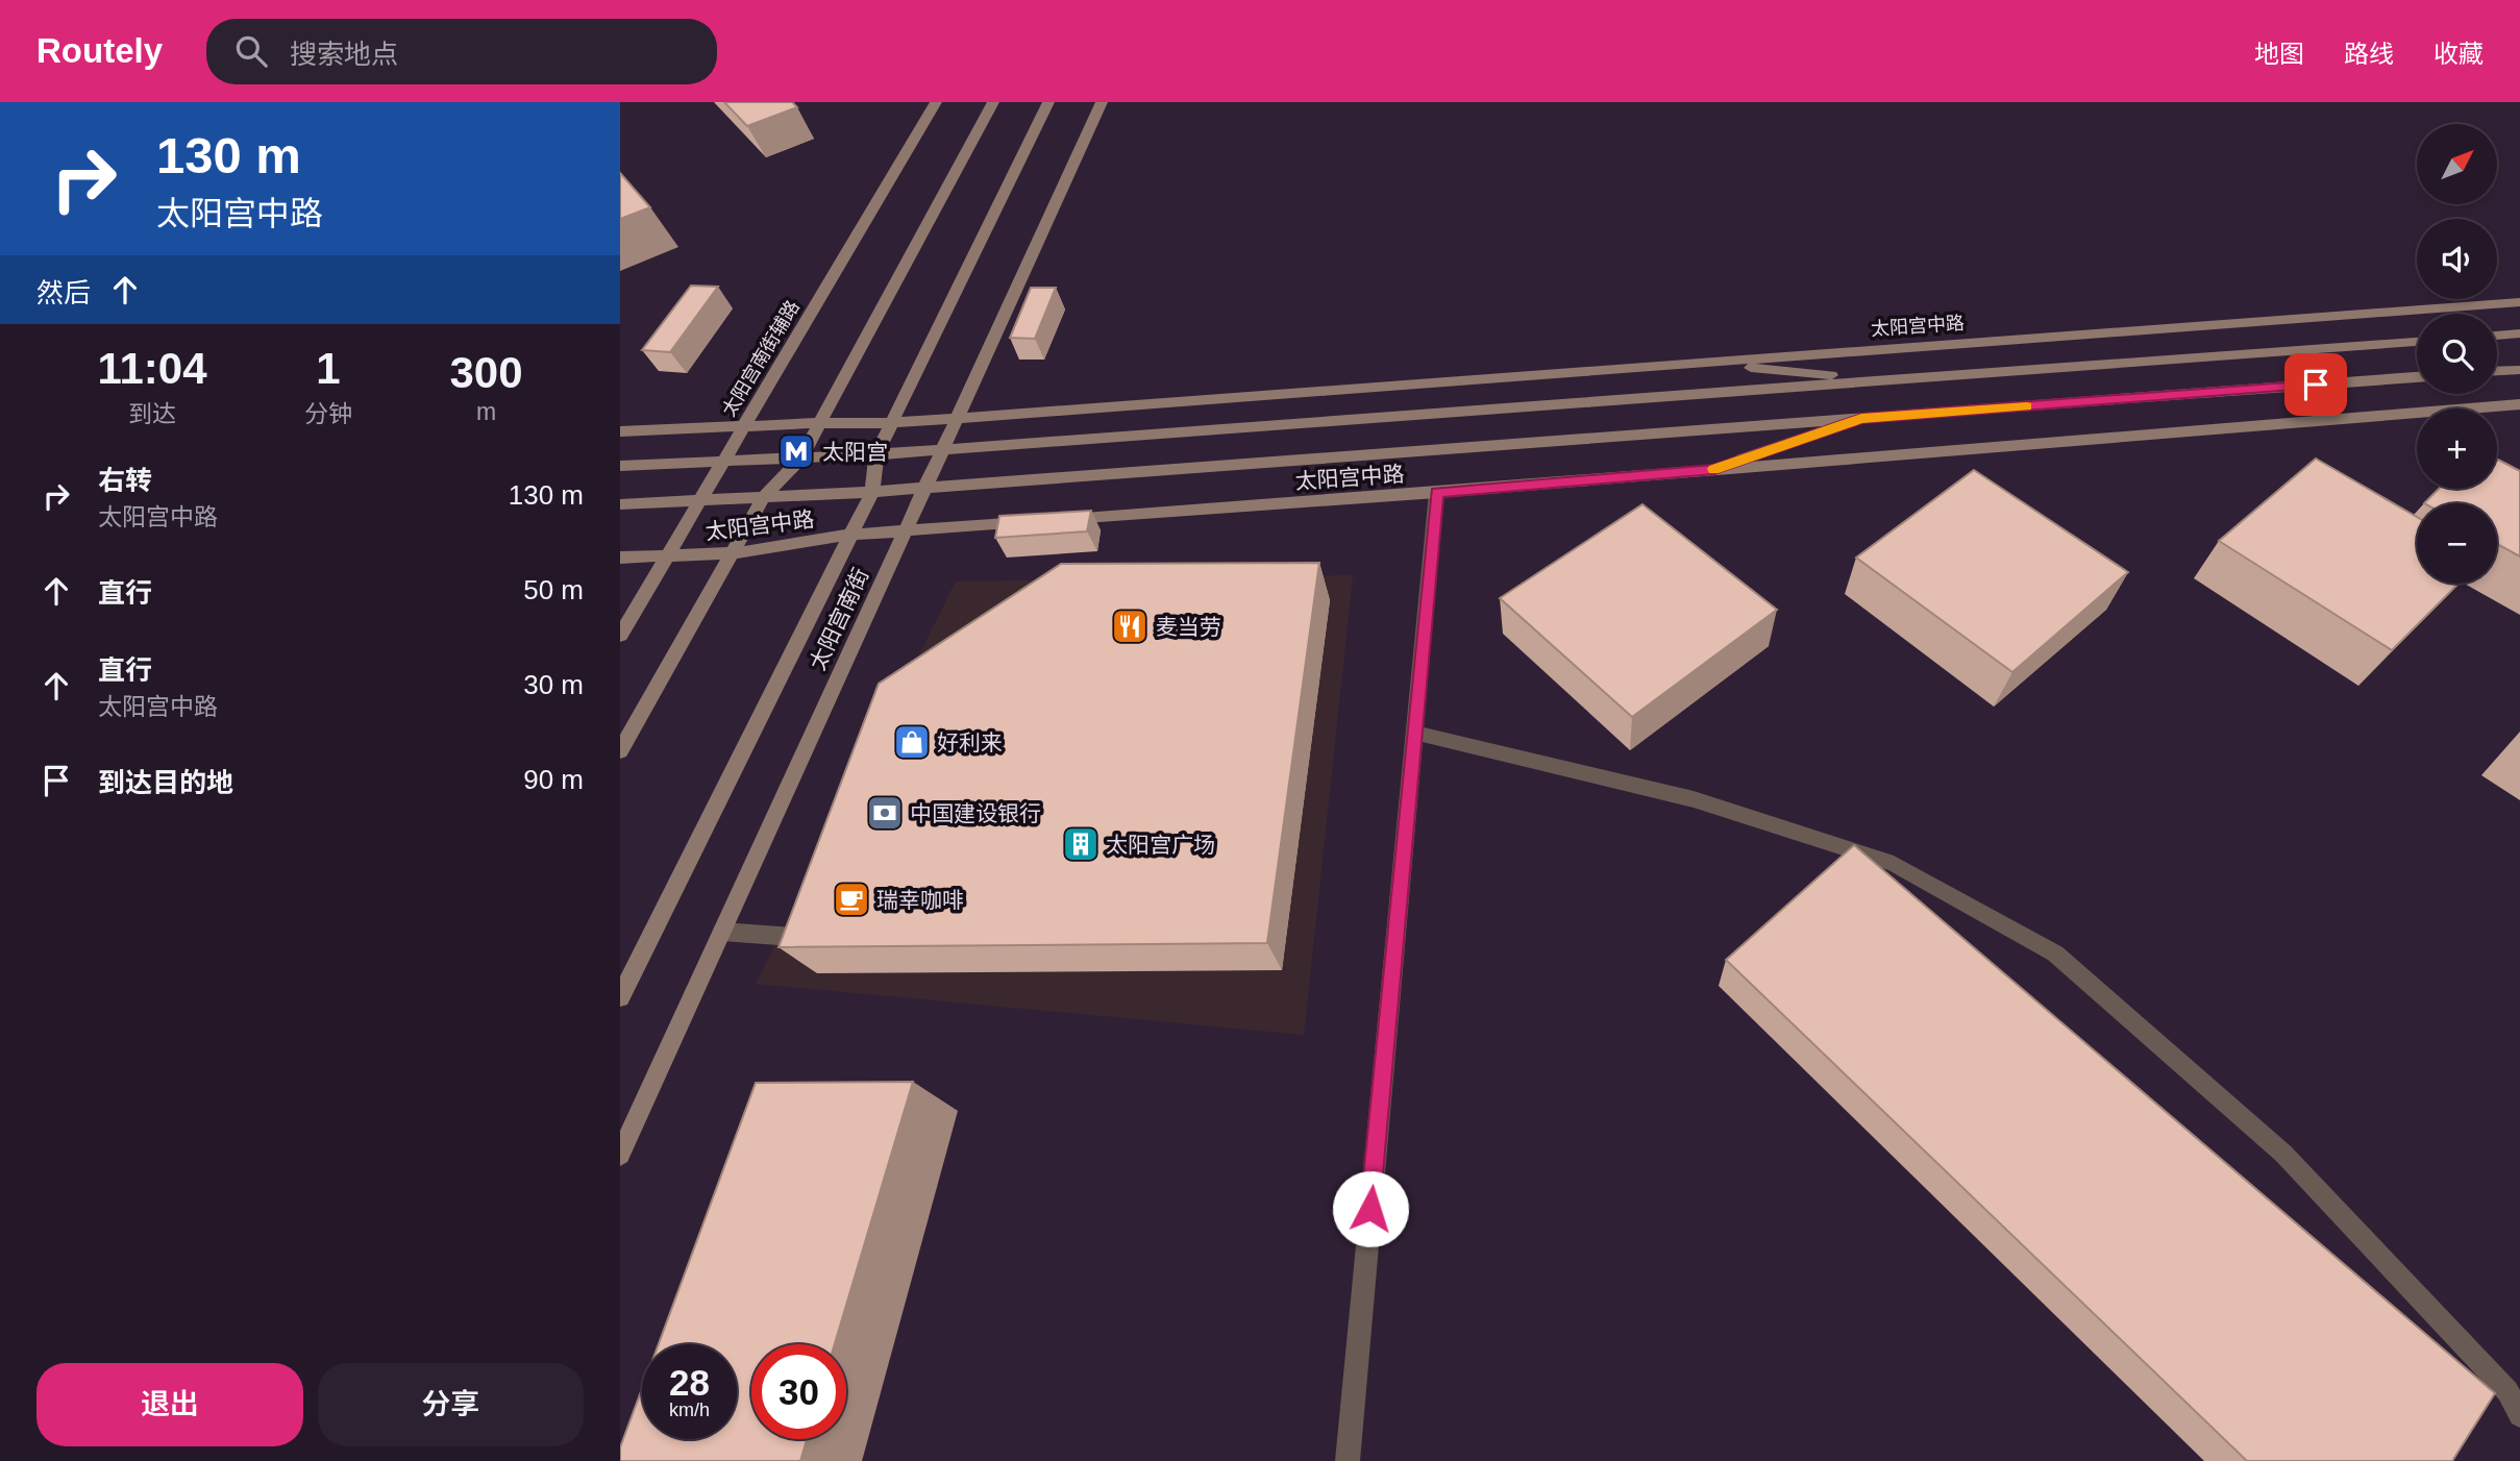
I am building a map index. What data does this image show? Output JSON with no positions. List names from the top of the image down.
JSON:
{
  "streets": {
    "street": ["太阳宫中路", "太阳宫南街辅路", "太阳宫南街"]
  },
  "crossings": [
    ["太阳宫中路", "太阳宫南街辅路"],
    ["太阳宫中路", "太阳宫南街"]
  ],
  "places": {
    "metro station": ["太阳宫"],
    "restaurant": ["麦当劳"],
    "shop": ["好利来"],
    "bank": ["中国建设银行"],
    "building": ["太阳宫广场"],
    "cafe": ["瑞幸咖啡"]
  },
  "north": "top right",
  "page": {
    "header": "Routely",
    "search": "搜索地点",
    "nav": ["地图", "路线", "收藏"],
    "turn": ["130 m", "太阳宫中路"],
    "map_buttons": ["+", "−"],
    "then": "然后",
    "eta": [
      "11:04",
      "到达",
      "1",
      "分钟",
      "300",
      "m"
    ],
    "list": [
      {
        "name": "右转",
        "note": "太阳宫中路",
        "value": "130 m"
      },
      {
        "name": "直行",
        "value": "50 m"
      },
      {
        "name": "直行",
        "note": "太阳宫中路",
        "value": "30 m"
      },
      {
        "name": "到达目的地",
        "value": "90 m"
      }
    ],
    "speed": "28 km/h",
    "limit": "30",
    "buttons": ["退出", "分享"]
  }
}
